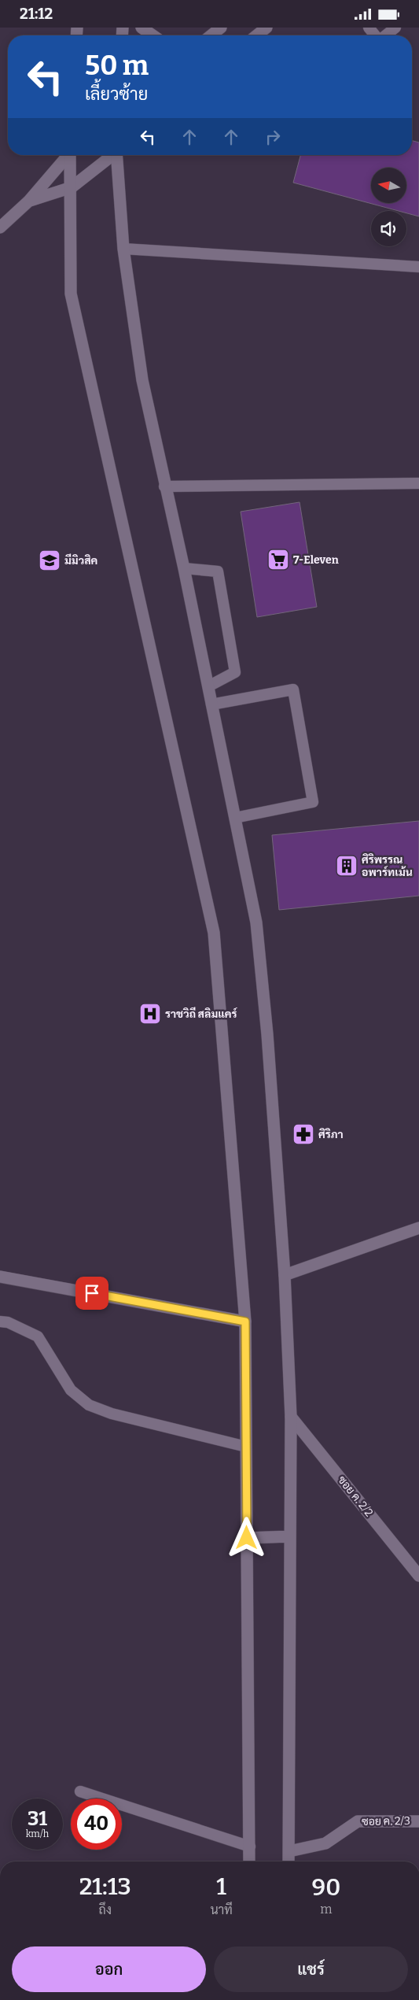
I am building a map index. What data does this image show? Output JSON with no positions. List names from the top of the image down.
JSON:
{
  "streets": {
    "street": ["ซอย ค. 2/2", "ซอย ค. 2/3"]
  },
  "places": {
    "supermarket": ["7-Eleven"],
    "school or university": ["มีมิวสิค"],
    "building": ["ศิริพรรณ อพาร์ทเม้น"],
    "hospital": ["ราชวิถี สลิมแคร์"],
    "pharmacy": ["ศิริภา"]
  },
  "north": "left",
  "page": {
    "status": "21:12",
    "turn": ["50 m", "เลี้ยวซ้าย"],
    "speed": "31 km/h",
    "limit": "40",
    "eta": [
      "21:13",
      "ถึง",
      "1",
      "นาที",
      "90",
      "m"
    ],
    "buttons": ["ออก", "แชร์"]
  }
}
